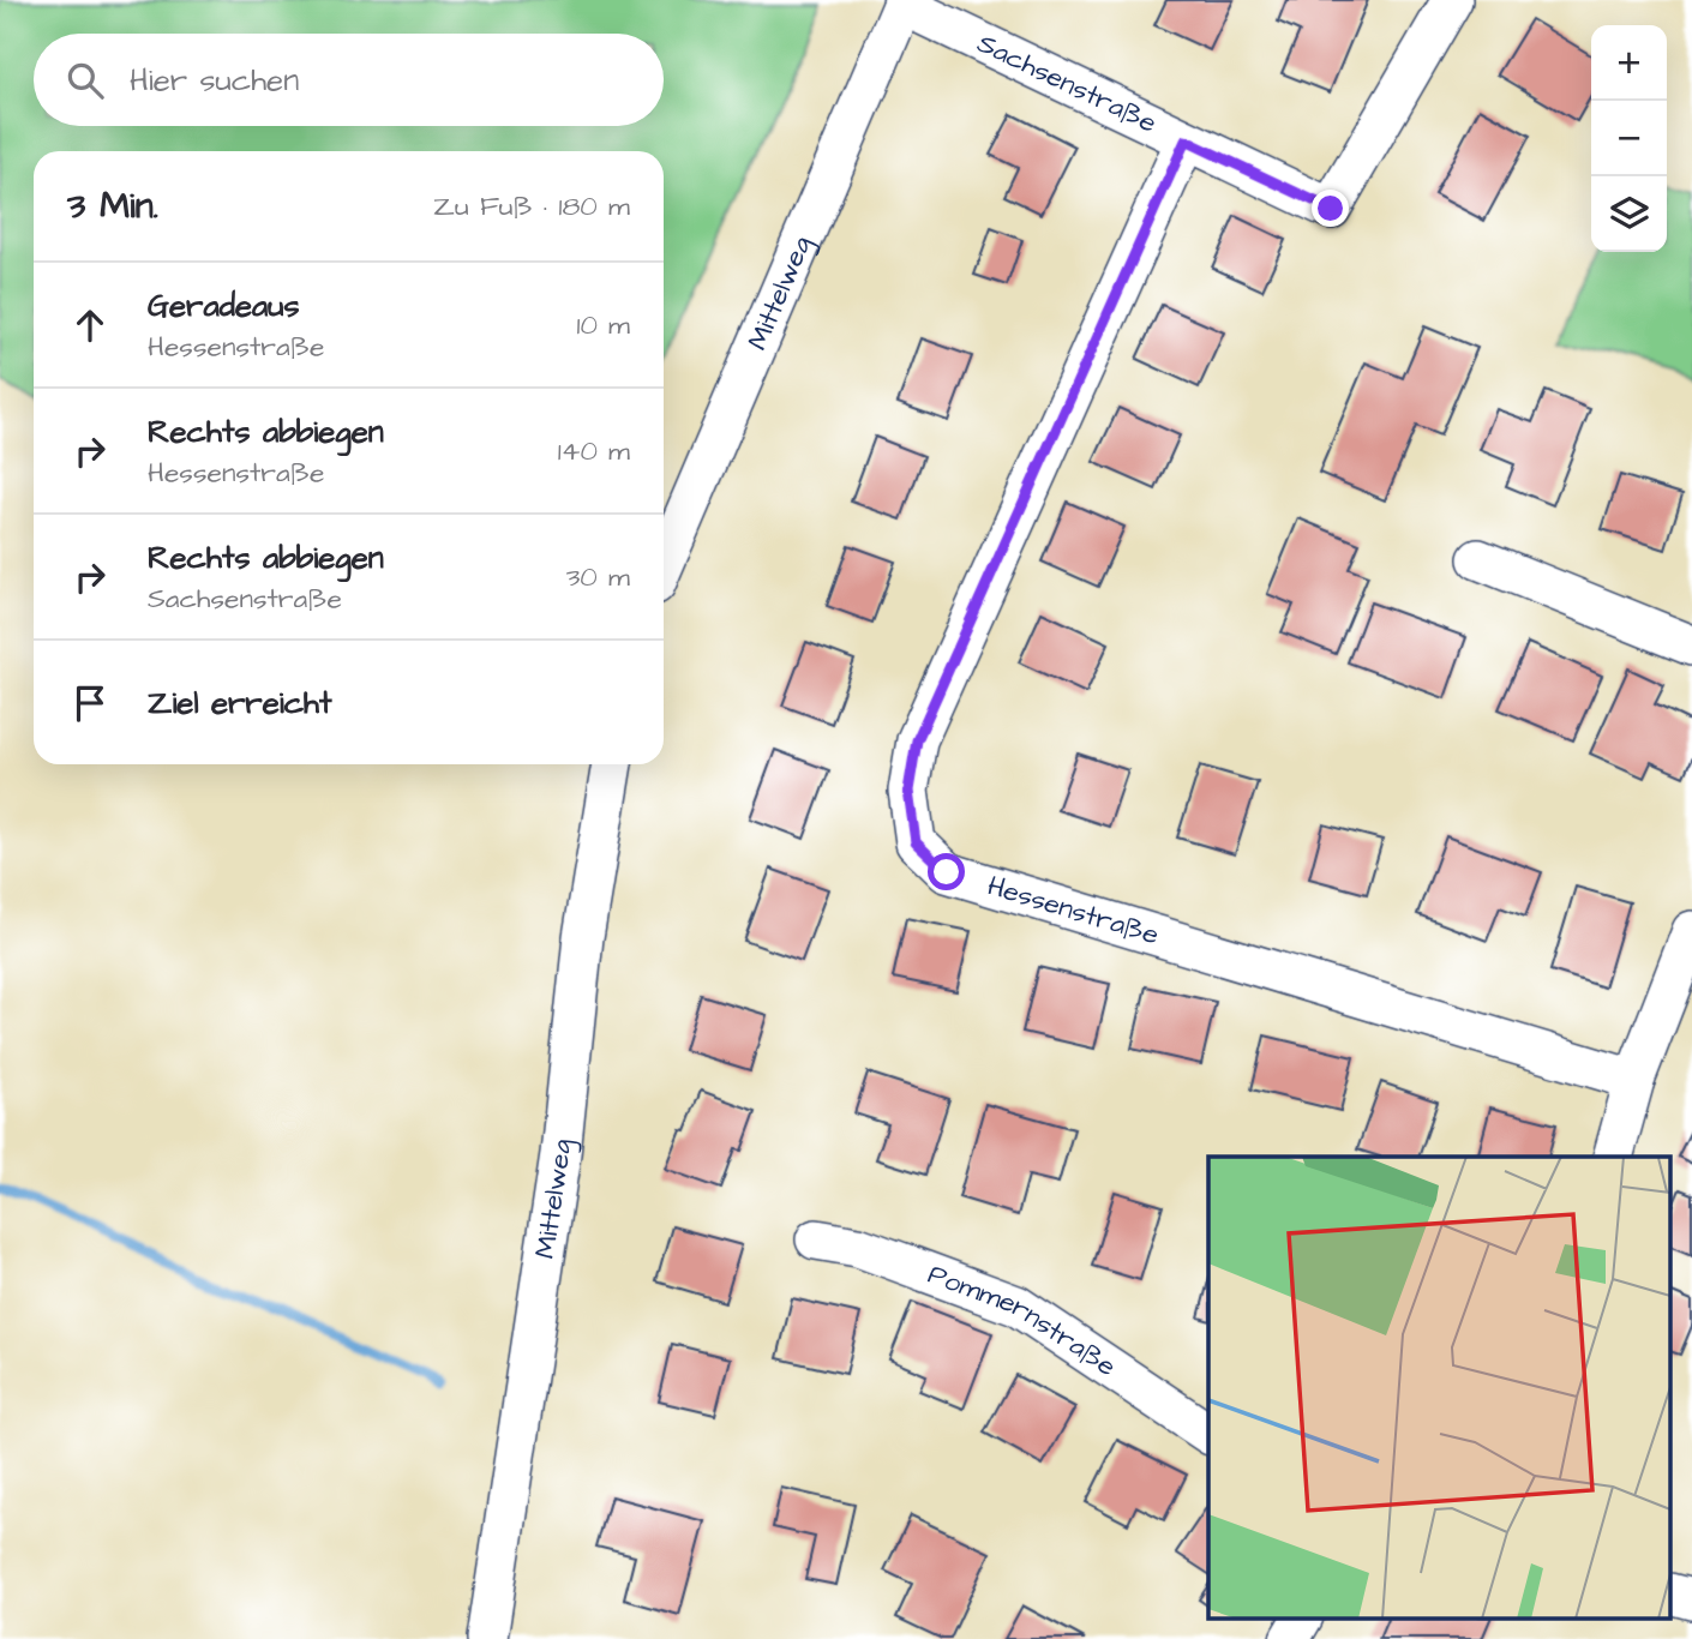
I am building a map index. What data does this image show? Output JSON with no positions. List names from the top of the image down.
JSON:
{
  "streets": {
    "street": [
      "Sachsenstraße",
      "Mittelweg",
      "Hessenstraße",
      "Pommernstraße"
    ]
  },
  "crossings": [
    ["Sachsenstraße", "Mittelweg"],
    ["Sachsenstraße", "Hessenstraße"]
  ],
  "page": {
    "map_buttons": ["+", "−"],
    "search": "Hier suchen",
    "heading": ["3 Min.", "Zu Fuß · 180 m"],
    "list": [
      ["Geradeaus", "Hessenstraße", "10 m"],
      ["Rechts abbiegen", "Hessenstraße", "140 m"],
      ["Rechts abbiegen", "Sachsenstraße", "30 m"],
      "Ziel erreicht"
    ]
  }
}
